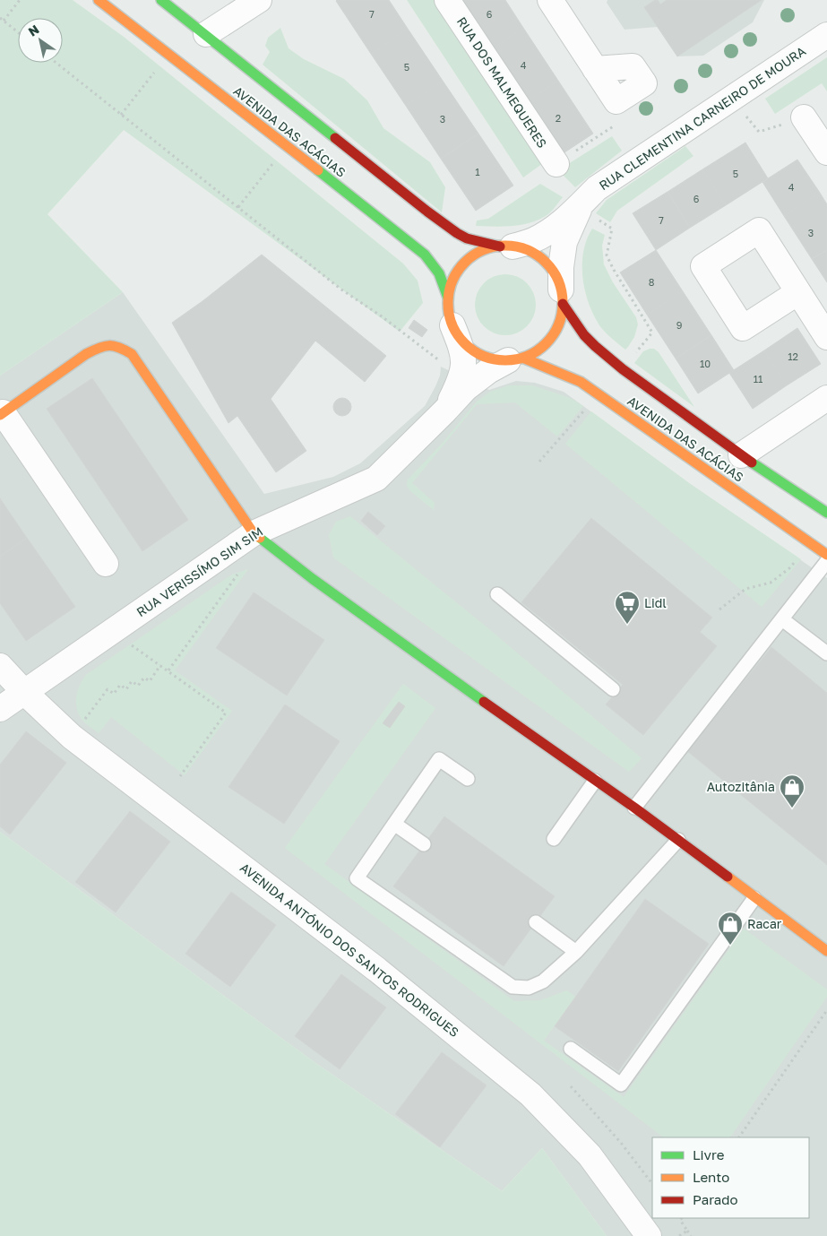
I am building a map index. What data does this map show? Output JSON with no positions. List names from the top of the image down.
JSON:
{
  "streets": {
    "main road": ["AVENIDA DAS ACÁCIAS"],
    "street": [
      "RUA DOS MALMEQUERES",
      "RUA CLEMENTINA CARNEIRO DE MOURA",
      "RUA VERISSÍMO SIM SIM",
      "AVENIDA ANTÓNIO DOS SANTOS RODRIGUES"
    ]
  },
  "crossings": [
    ["RUA CLEMENTINA CARNEIRO DE MOURA", "AVENIDA DAS ACÁCIAS"],
    ["RUA CLEMENTINA CARNEIRO DE MOURA", "RUA VERISSÍMO SIM SIM"],
    ["AVENIDA DAS ACÁCIAS", "RUA VERISSÍMO SIM SIM"],
    ["RUA VERISSÍMO SIM SIM", "AVENIDA ANTÓNIO DOS SANTOS RODRIGUES"]
  ],
  "places": {
    "supermarket": ["Lidl"],
    "shop": ["Autozitânia", "Racar"]
  },
  "house_numbers": [
    "7",
    "6",
    "4",
    "5",
    "2",
    "3",
    "1",
    "5",
    "4",
    "6",
    "7",
    "3",
    "8",
    "9",
    "12",
    "10",
    "11"
  ],
  "legend": ["Livre", "Lento", "Parado"],
  "north": "top left"
}
